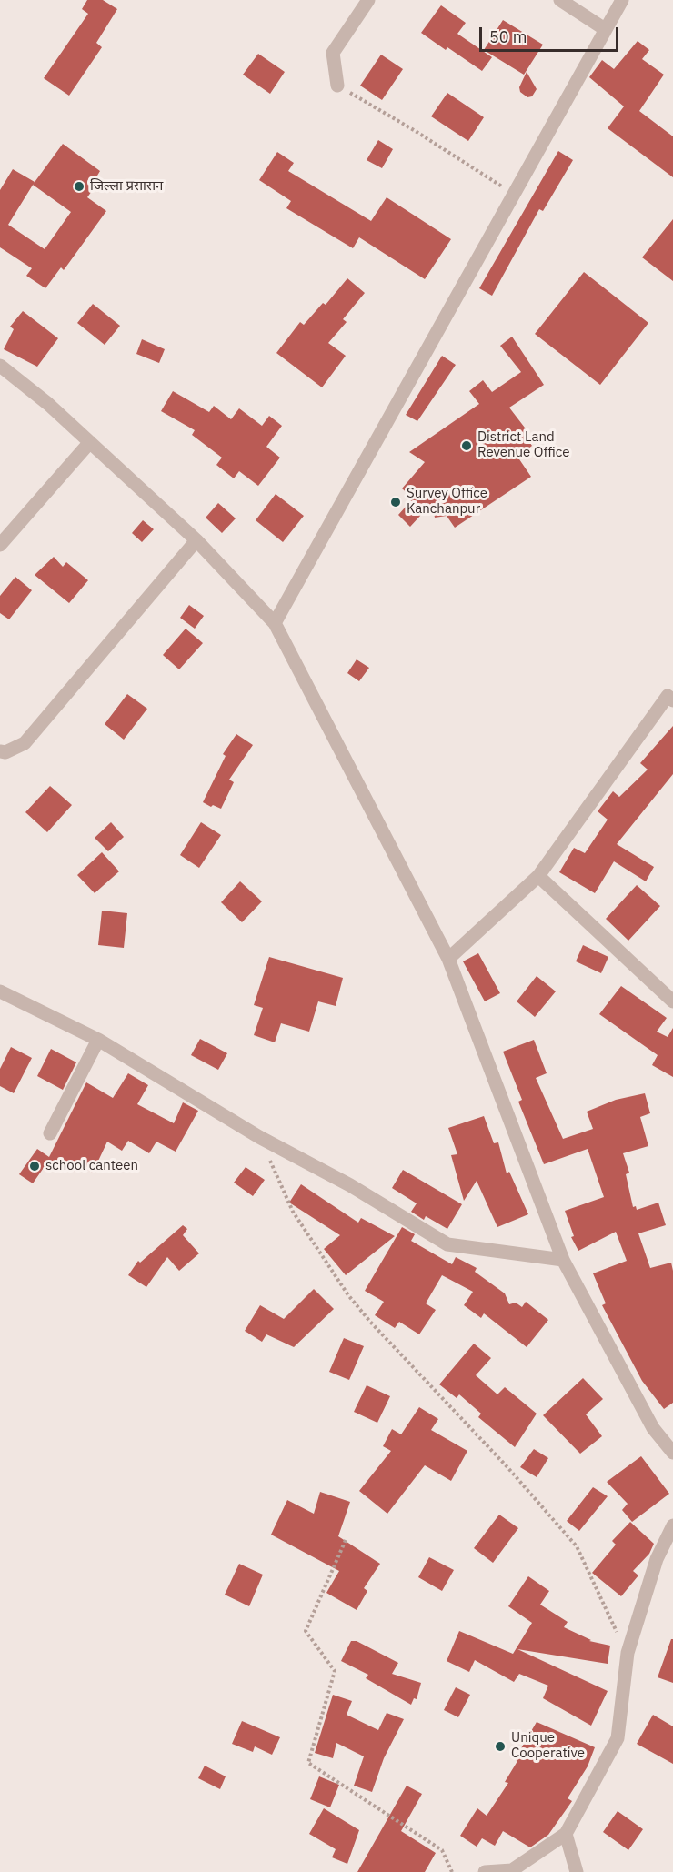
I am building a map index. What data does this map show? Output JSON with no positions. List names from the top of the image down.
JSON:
{
  "places": [
    "जिल्ला प्रसासन",
    "District Land Revenue Office",
    "Survey Office Kanchanpur",
    "school canteen",
    "Unique Cooperative"
  ],
  "scale_bar": "50 m"
}
